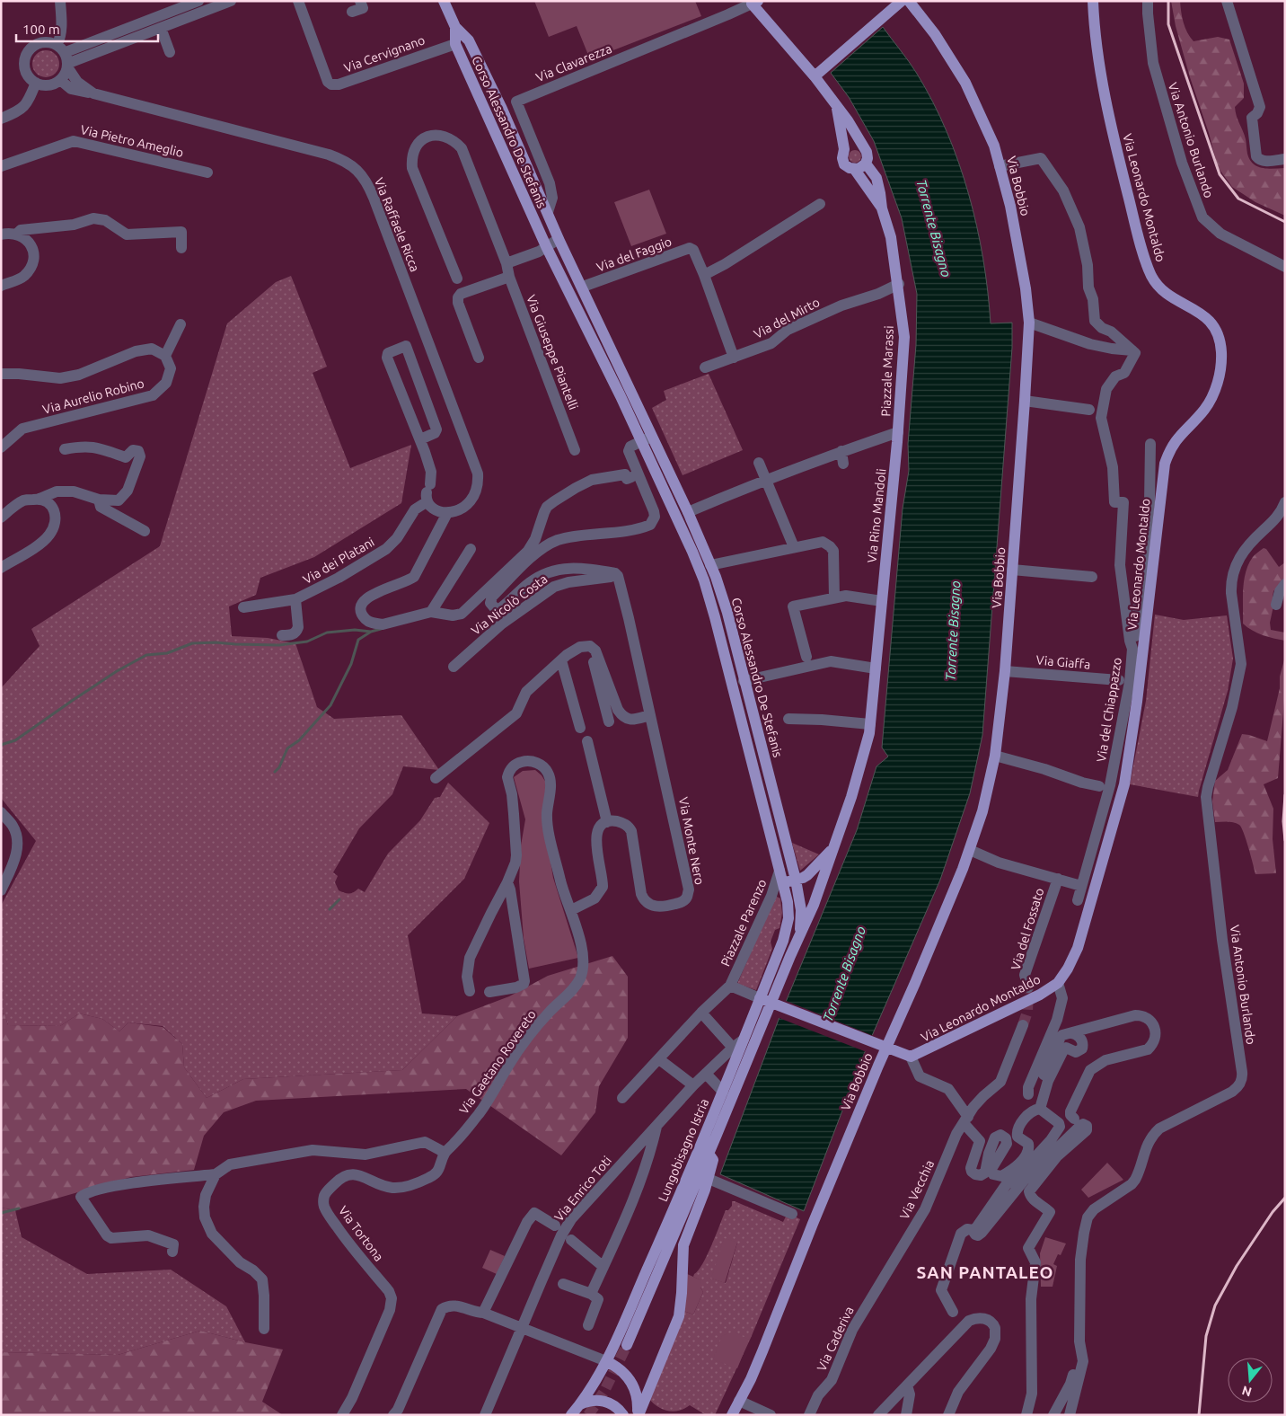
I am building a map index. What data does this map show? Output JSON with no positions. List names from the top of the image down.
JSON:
{
  "streets": {
    "main road": [
      "Corso Alessandro De Stefanis",
      "Via Bobbio",
      "Via Leonardo Montaldo",
      "Piazzale Marassi",
      "Via Rino Mandoli",
      "Lungobisagno Istria"
    ],
    "street": [
      "Via Cervignano",
      "Via Clavarezza",
      "Via Antonio Burlando",
      "Via Pietro Ameglio",
      "Via Raffaele Ricca",
      "Via del Faggio",
      "Via del Mirto",
      "Via Giuseppe Piantelli",
      "Via Aurelio Robino",
      "Via dei Platani",
      "Via Nicolò Costa",
      "Via Giaffa",
      "Via del Chiappazzo",
      "Via Monte Nero",
      "Piazzale Parenzo",
      "Via del Fossato",
      "Via Gaetano Rovereto",
      "Via Enrico Toti",
      "Via Vecchia",
      "Via Tortona",
      "Via Caderiva"
    ]
  },
  "crossings": [
    ["Via Cervignano", "Corso Alessandro De Stefanis"],
    ["Via Clavarezza", "Corso Alessandro De Stefanis"],
    ["Via Clavarezza", "Piazzale Marassi"],
    ["Corso Alessandro De Stefanis", "Via del Faggio"],
    ["Corso Alessandro De Stefanis", "Via Rino Mandoli"],
    ["Corso Alessandro De Stefanis", "Via Nicolò Costa"],
    ["Corso Alessandro De Stefanis", "Piazzale Parenzo"],
    ["Corso Alessandro De Stefanis", "Lungobisagno Istria"],
    ["Via Bobbio", "Via Leonardo Montaldo"],
    ["Via Bobbio", "Via Giaffa"],
    ["Via Bobbio", "Via del Fossato"],
    ["Via Leonardo Montaldo", "Piazzale Parenzo"],
    ["Via Leonardo Montaldo", "Lungobisagno Istria"],
    ["Via del Faggio", "Via del Mirto"],
    ["Via del Mirto", "Piazzale Marassi"],
    ["Piazzale Marassi", "Via Rino Mandoli"],
    ["Via Rino Mandoli", "Lungobisagno Istria"],
    ["Via Nicolò Costa", "Via Monte Nero"],
    ["Via del Chiappazzo", "Via del Fossato"],
    ["Piazzale Parenzo", "Lungobisagno Istria"],
    ["Via Gaetano Rovereto", "Via Tortona"],
    ["Lungobisagno Istria", "Via Enrico Toti"],
    ["Via Vecchia", "Via Caderiva"]
  ],
  "districts": ["SAN PANTALEO"],
  "water": ["Torrente Bisagno"],
  "scale_bar": "100 m",
  "north": "bottom"
}
